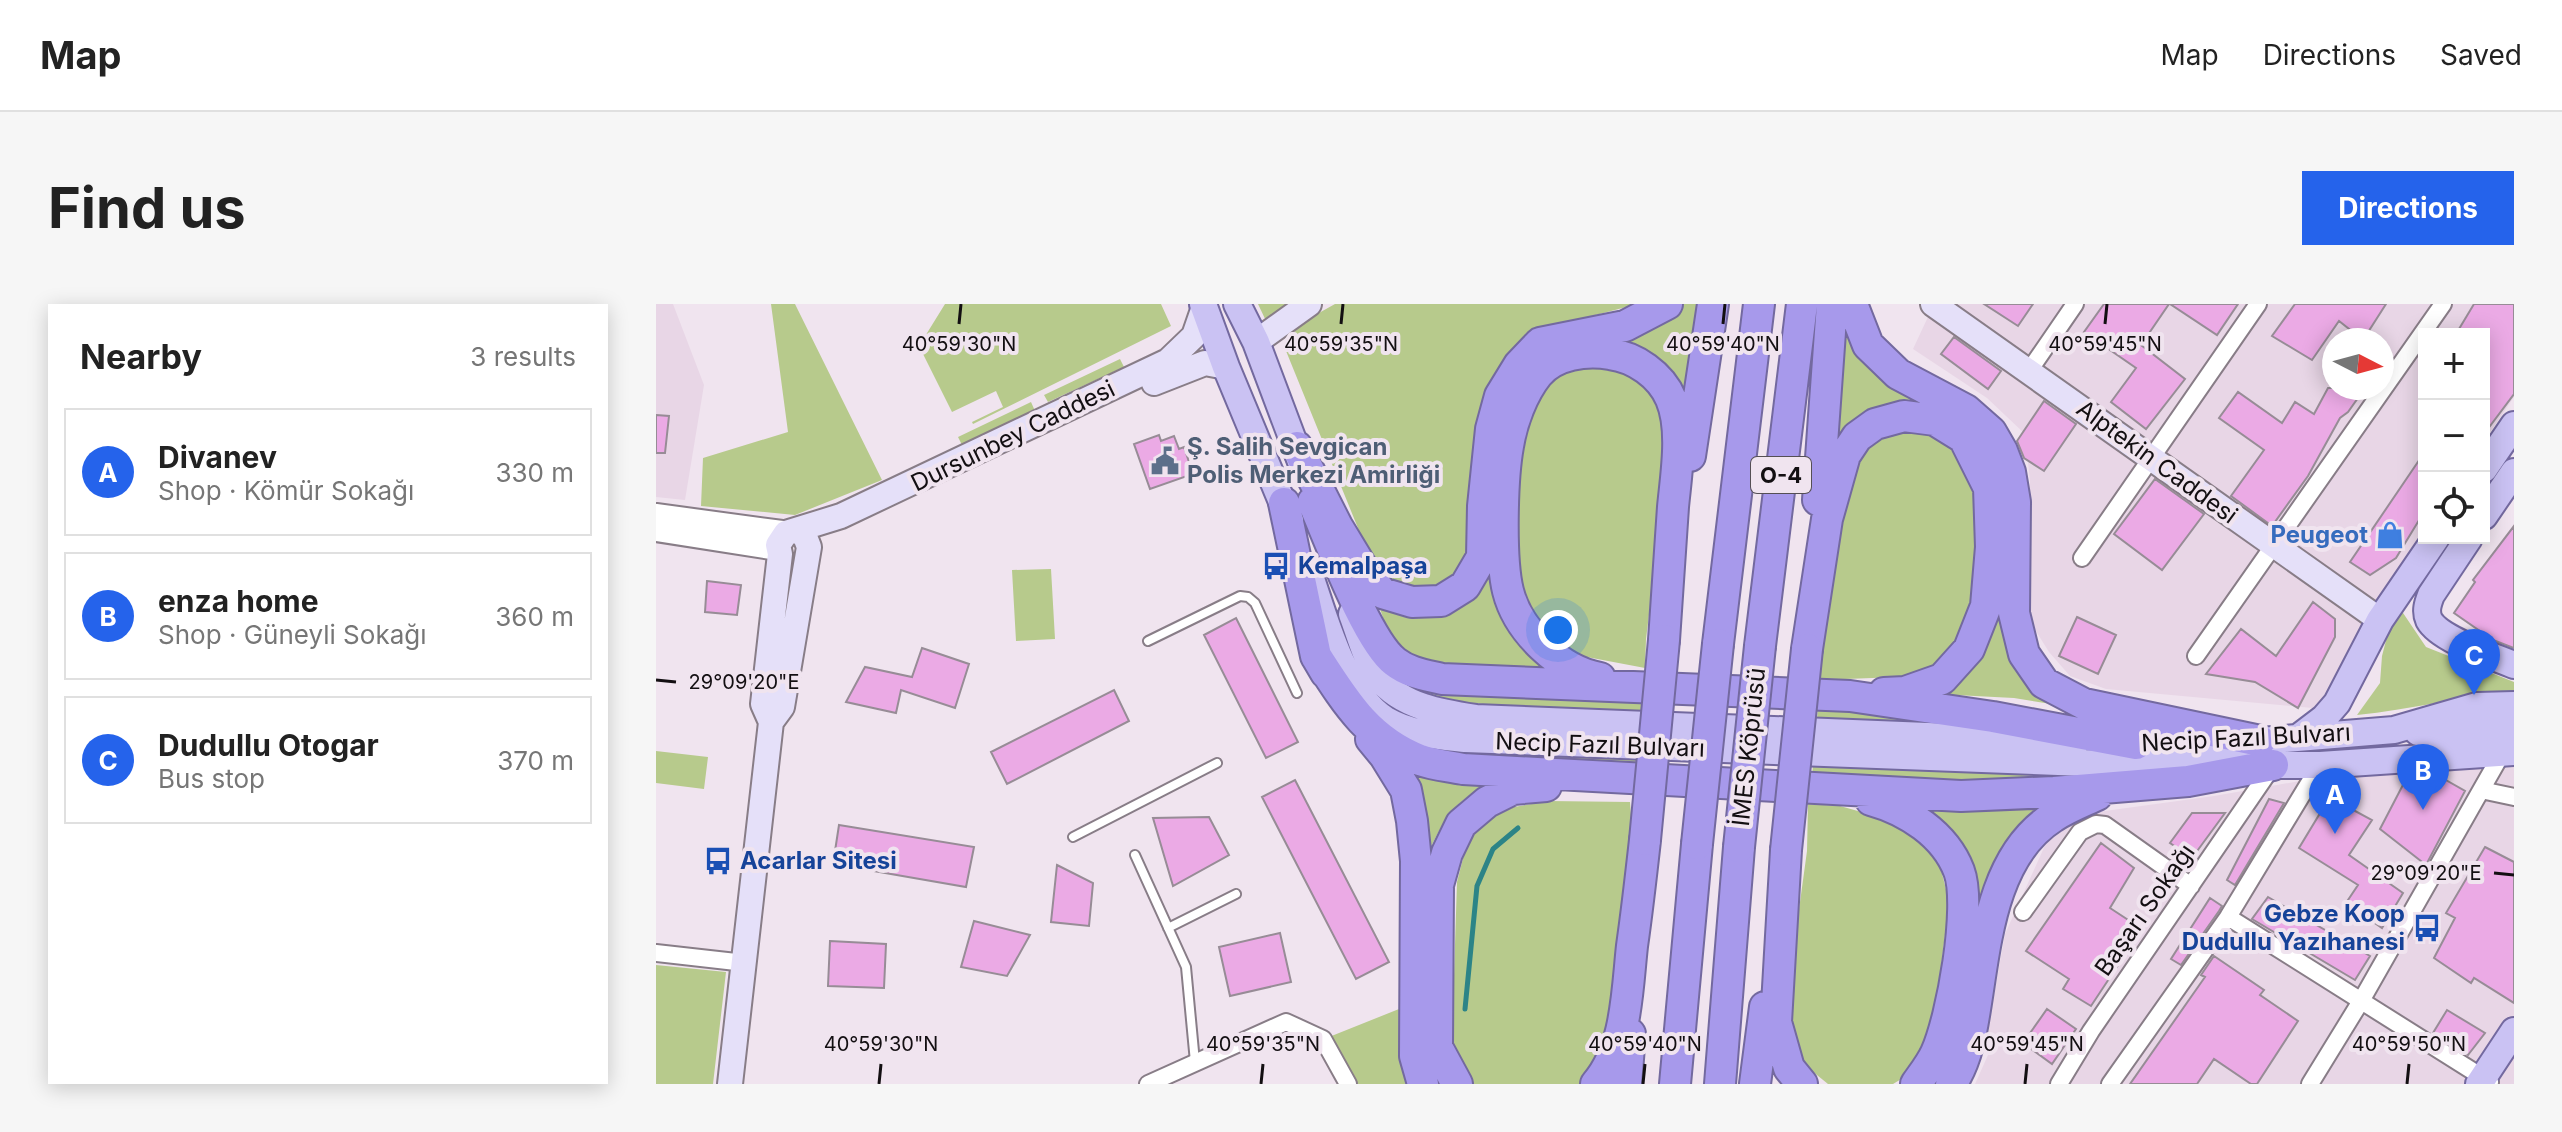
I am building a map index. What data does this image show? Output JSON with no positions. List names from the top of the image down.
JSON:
{
  "streets": {
    "highway": ["O-4", "İMES Köprüsü"],
    "main road": ["Dursunbey Caddesi", "Alptekin Caddesi", "Necip Fazıl Bulvarı"],
    "street": ["Başarı Sokağı"]
  },
  "crossings": [
    ["Dursunbey Caddesi", "Necip Fazıl Bulvarı"],
    ["Necip Fazıl Bulvarı", "Başarı Sokağı"]
  ],
  "places": {
    "public building": ["Ş. Salih Sevgican Polis Merkezi Amirliği"],
    "shop": ["Peugeot"],
    "bus stop": ["Kemalpaşa", "Acarlar Sitesi", "Gebze Koop Dudullu Yazıhanesi"]
  },
  "north": "right",
  "page": {
    "header": "Map",
    "nav": ["Map", "Directions", "Saved"],
    "buttons": "Directions",
    "title": "Find us",
    "heading": ["Nearby", "3 results"],
    "map_buttons": ["+", "−"],
    "list": [
      {
        "mark": "A",
        "name": "Divanev",
        "note": "Shop · Kömür Sokağı",
        "value": "330 m"
      },
      {
        "mark": "B",
        "name": "enza home",
        "note": "Shop · Güneyli Sokağı",
        "value": "360 m"
      },
      {
        "mark": "C",
        "name": "Dudullu Otogar",
        "note": "Bus stop",
        "value": "370 m"
      }
    ],
    "pins": ["C", "B", "A"]
  },
  "coordinates": [
    "40°59'30\"N",
    "40°59'35\"N",
    "40°59'40\"N",
    "40°59'45\"N",
    "29°09'20\"E",
    "40°59'50\"N"
  ]
}
